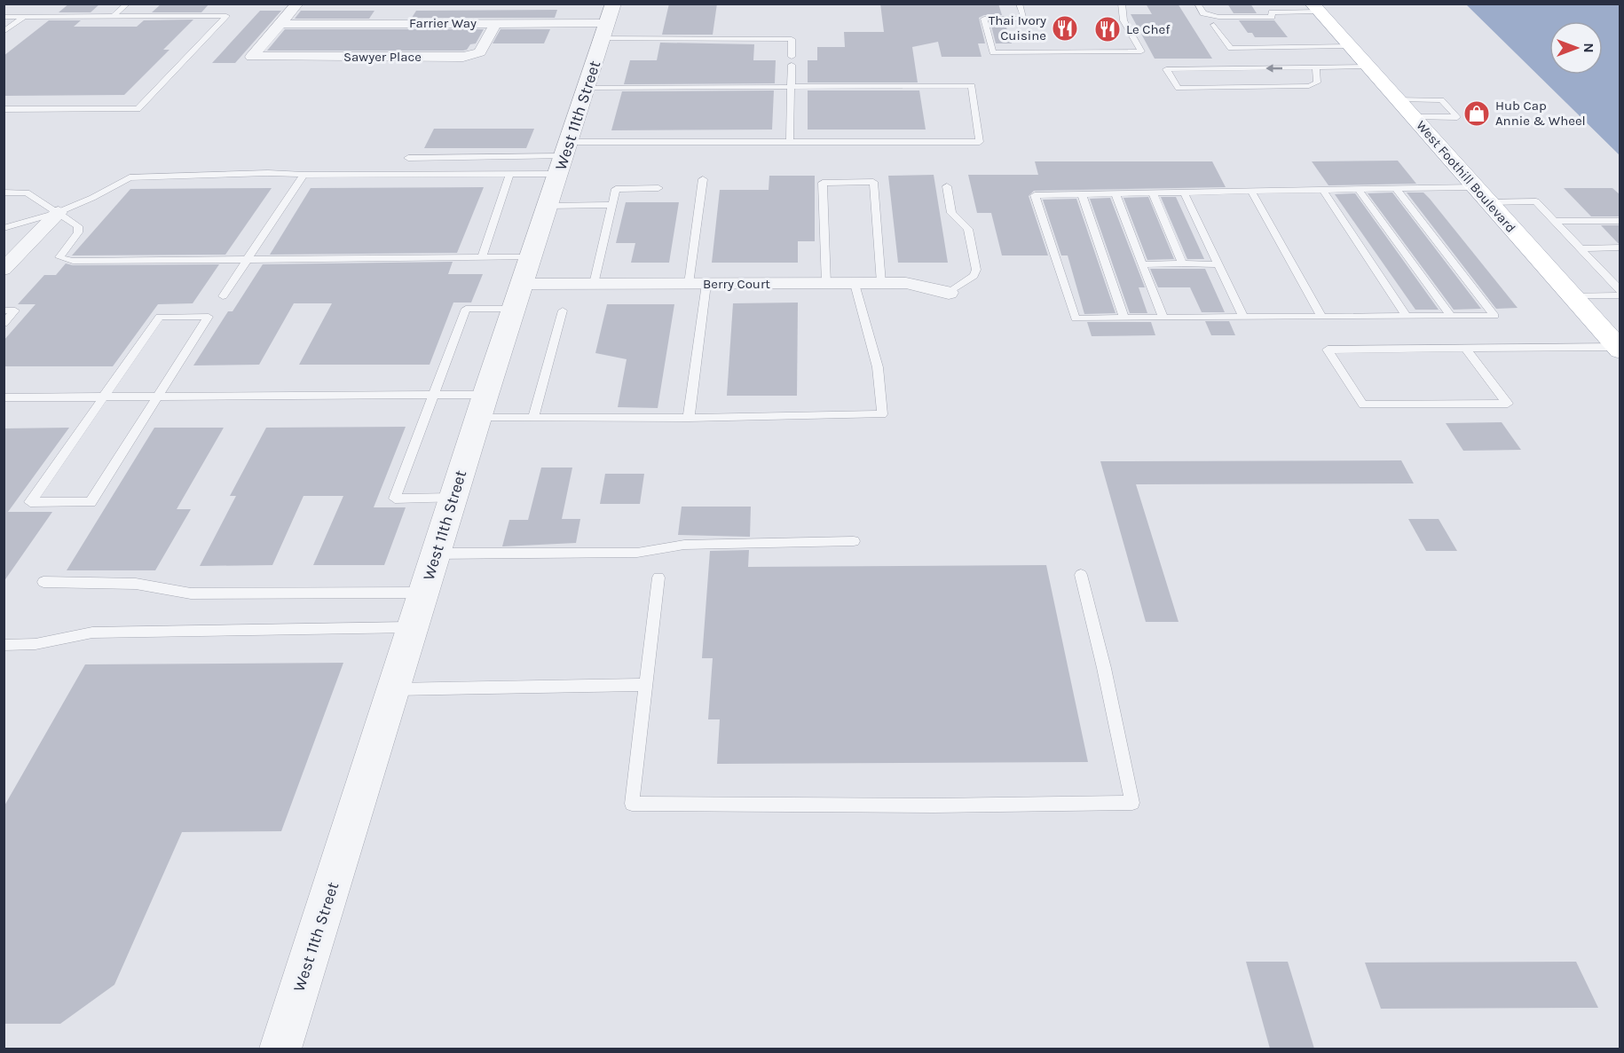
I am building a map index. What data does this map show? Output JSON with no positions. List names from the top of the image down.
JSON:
{
  "streets": {
    "main road": ["West Foothill Boulevard"],
    "street": [
      "Farrier Way",
      "Sawyer Place",
      "West 11th Street",
      "Berry Court"
    ]
  },
  "crossings": [
    ["Farrier Way", "Sawyer Place"],
    ["Farrier Way", "West 11th Street"],
    ["West 11th Street", "Berry Court"]
  ],
  "places": {
    "restaurant": ["Thai Ivory Cuisine", "Le Chef"],
    "shop": ["Hub Cap Annie & Wheel"]
  },
  "north": "right"
}
